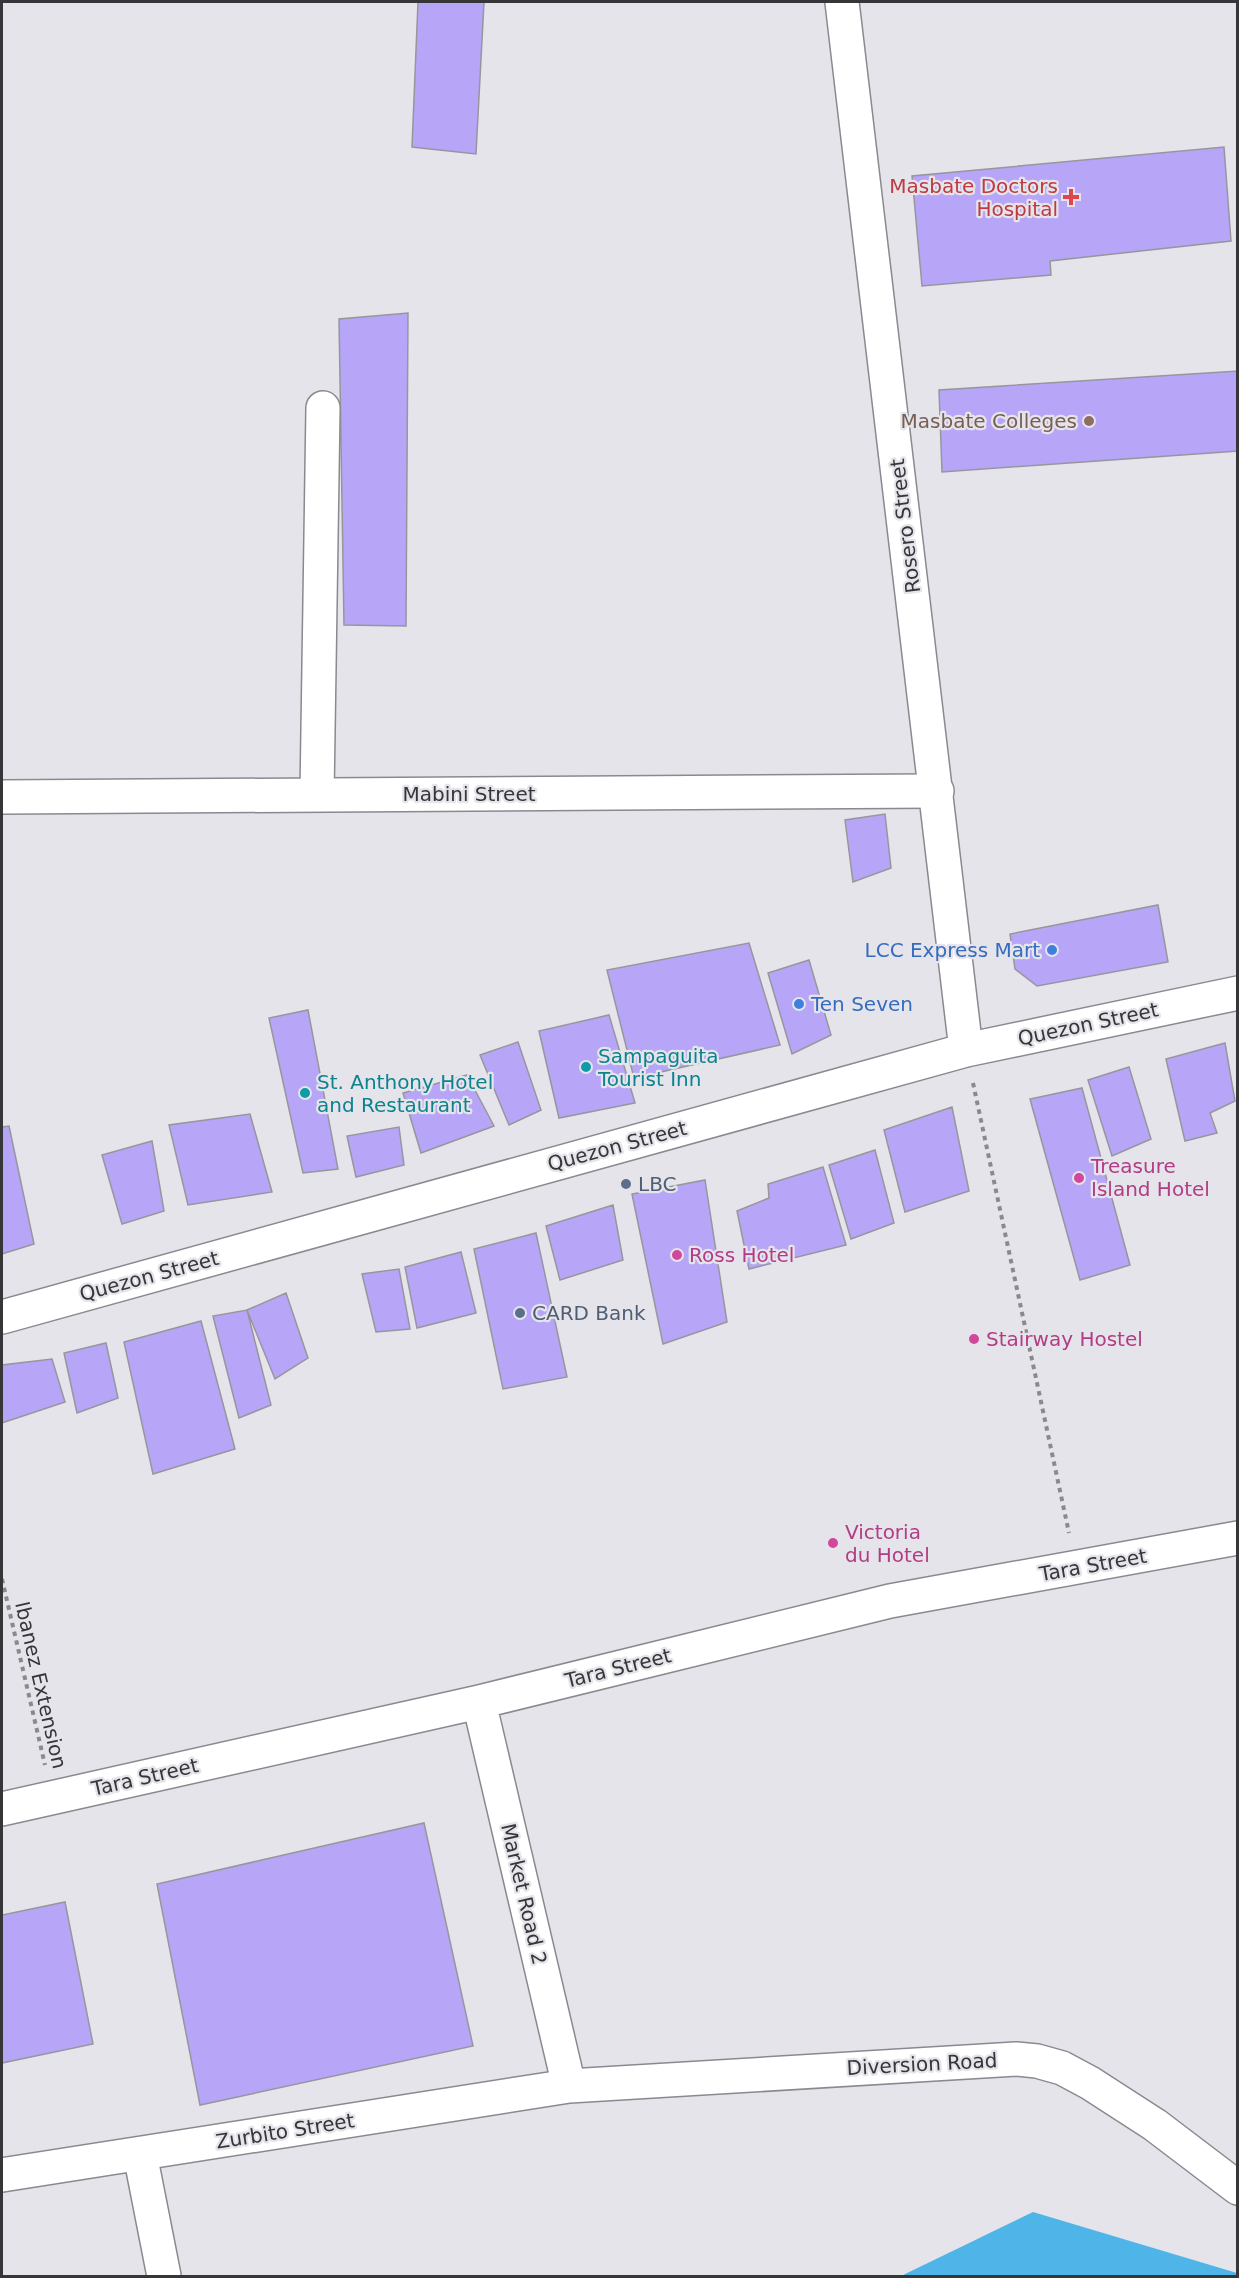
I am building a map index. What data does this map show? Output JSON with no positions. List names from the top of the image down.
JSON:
{
  "streets": {
    "street": [
      "Rosero Street",
      "Mabini Street",
      "Quezon Street",
      "Tara Street",
      "Market Road 2",
      "Diversion Road",
      "Zurbito Street"
    ],
    "path": ["Ibanez Extension"]
  },
  "crossings": [
    ["Rosero Street", "Mabini Street"],
    ["Rosero Street", "Quezon Street"],
    ["Tara Street", "Ibanez Extension"],
    ["Tara Street", "Market Road 2"],
    ["Market Road 2", "Diversion Road"],
    ["Market Road 2", "Zurbito Street"],
    ["Diversion Road", "Zurbito Street"]
  ],
  "places": {
    "health": ["Masbate Doctors Hospital"],
    "other": [
      "Masbate Colleges",
      "LCC Express Mart",
      "Ten Seven",
      "Sampaguita Tourist Inn",
      "St. Anthony Hotel and Restaurant",
      "Treasure Island Hotel",
      "LBC",
      "Ross Hotel",
      "CARD Bank",
      "Stairway Hostel",
      "Victoria du Hotel"
    ]
  }
}
